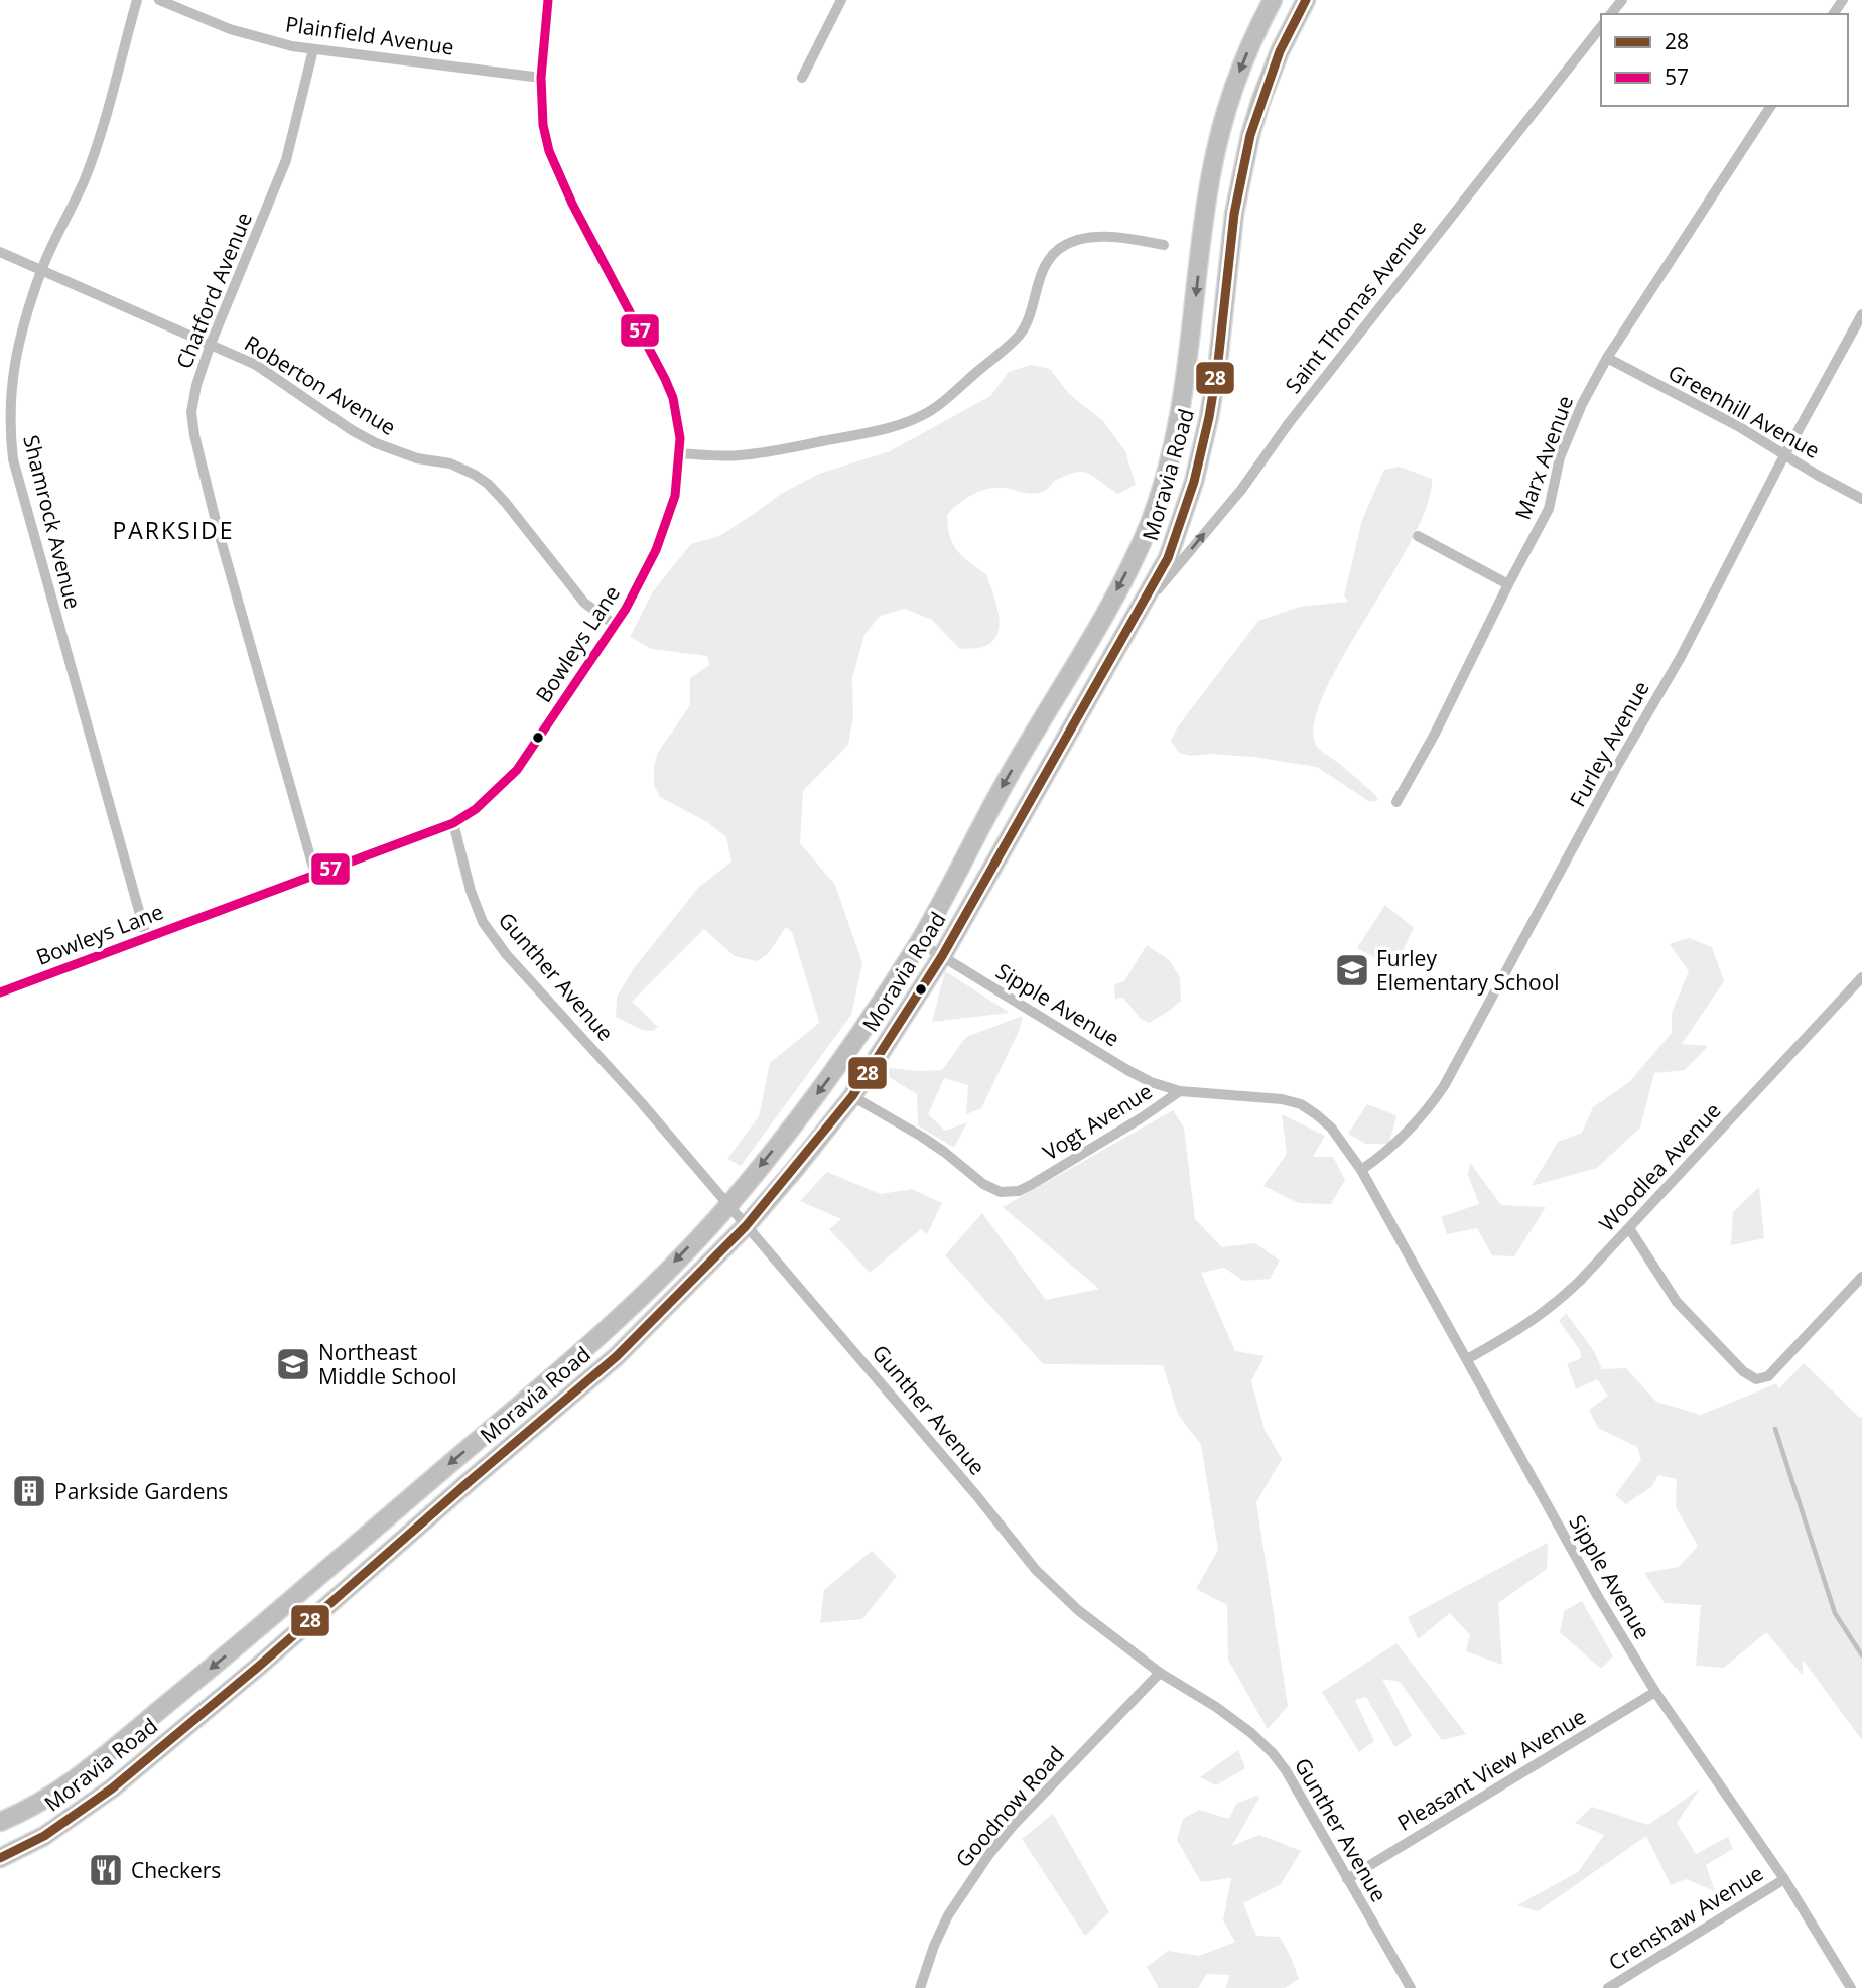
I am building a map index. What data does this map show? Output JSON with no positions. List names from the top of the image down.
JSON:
{
  "streets": {
    "main road": ["Moravia Road"],
    "street": [
      "Plainfield Avenue",
      "Chatford Avenue",
      "Saint Thomas Avenue",
      "Roberton Avenue",
      "Greenhill Avenue",
      "Marx Avenue",
      "Shamrock Avenue",
      "Bowleys Lane",
      "Furley Avenue",
      "Gunther Avenue",
      "Sipple Avenue",
      "Vogt Avenue",
      "Woodlea Avenue",
      "Pleasant View Avenue",
      "Goodnow Road",
      "Crenshaw Avenue"
    ]
  },
  "crossings": [
    ["Plainfield Avenue", "Chatford Avenue"],
    ["Plainfield Avenue", "Bowleys Lane"],
    ["Chatford Avenue", "Roberton Avenue"],
    ["Chatford Avenue", "Bowleys Lane"],
    ["Saint Thomas Avenue", "Moravia Road"],
    ["Roberton Avenue", "Shamrock Avenue"],
    ["Roberton Avenue", "Bowleys Lane"],
    ["Greenhill Avenue", "Marx Avenue"],
    ["Greenhill Avenue", "Furley Avenue"],
    ["Moravia Road", "Gunther Avenue"],
    ["Moravia Road", "Sipple Avenue"],
    ["Moravia Road", "Vogt Avenue"],
    ["Shamrock Avenue", "Bowleys Lane"],
    ["Bowleys Lane", "Gunther Avenue"],
    ["Furley Avenue", "Sipple Avenue"],
    ["Furley Avenue", "Vogt Avenue"],
    ["Gunther Avenue", "Pleasant View Avenue"],
    ["Gunther Avenue", "Goodnow Road"],
    ["Sipple Avenue", "Vogt Avenue"],
    ["Sipple Avenue", "Woodlea Avenue"],
    ["Sipple Avenue", "Pleasant View Avenue"],
    ["Sipple Avenue", "Crenshaw Avenue"]
  ],
  "one_way": ["Saint Thomas Avenue"],
  "districts": ["PARKSIDE"],
  "places": {
    "school or university": ["Furley Elementary School", "Northeast Middle School"],
    "building": ["Parkside Gardens"],
    "restaurant": ["Checkers"]
  },
  "lines": ["transit line 28", "transit line 57"],
  "legend": ["28", "57"]
}
